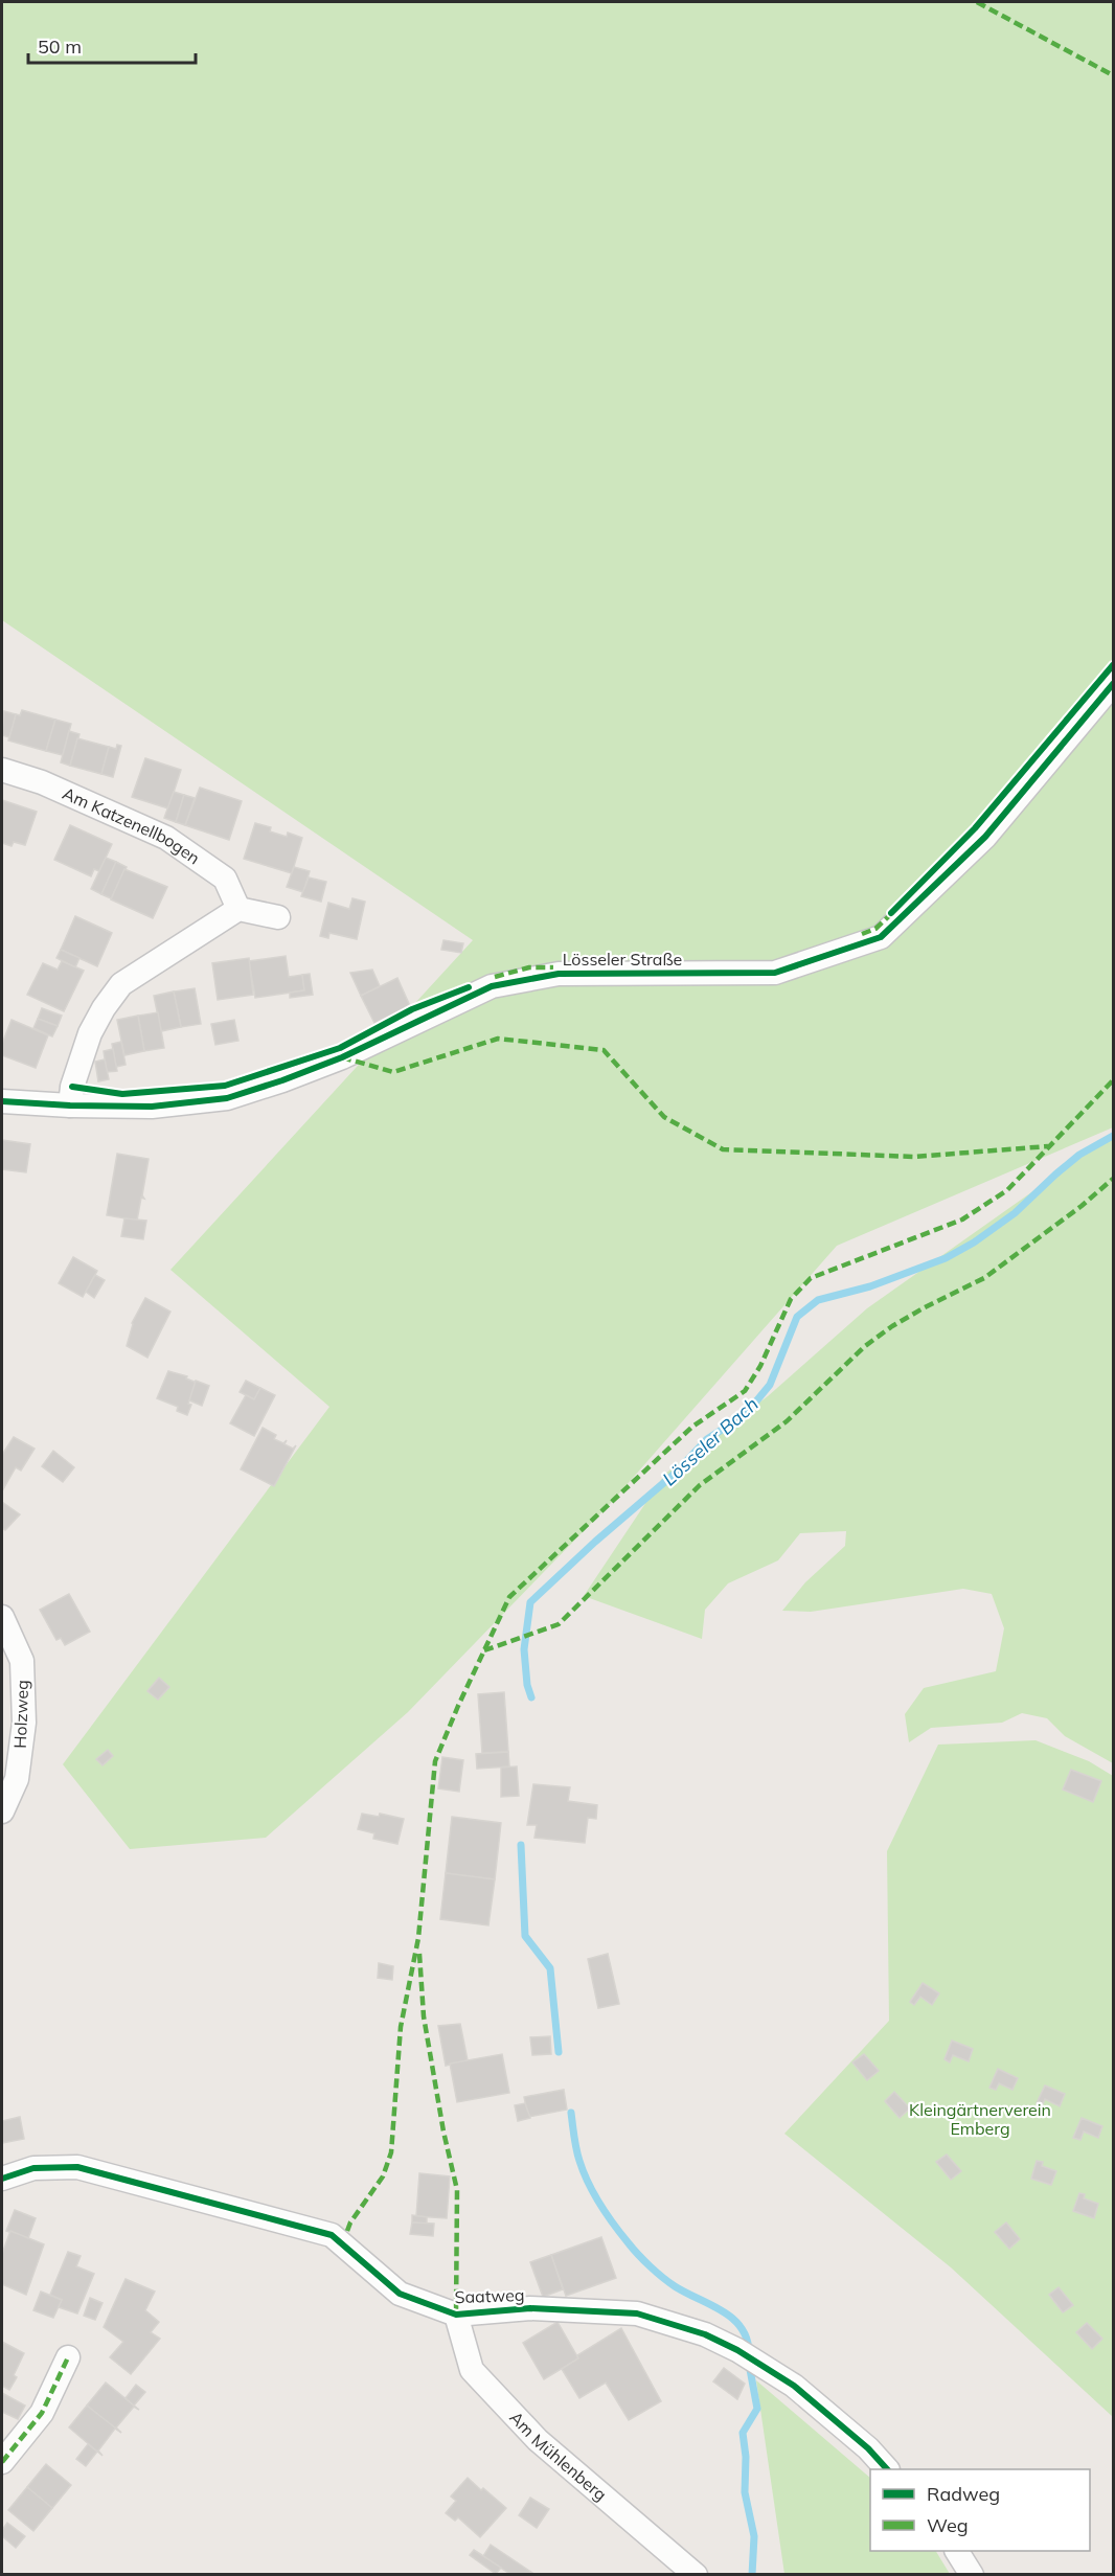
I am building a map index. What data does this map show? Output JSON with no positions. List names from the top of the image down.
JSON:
{
  "streets": {
    "street": [
      "Am Katzenellbogen",
      "Lösseler Straße",
      "Holzweg",
      "Saatweg",
      "Am Mühlenberg"
    ]
  },
  "crossings": [
    ["Saatweg", "Am Mühlenberg"]
  ],
  "water": ["Lösseler Bach"],
  "parks": ["Kleingärtnerverein Emberg"],
  "legend": ["Radweg", "Weg"],
  "scale_bar": "50 m"
}
